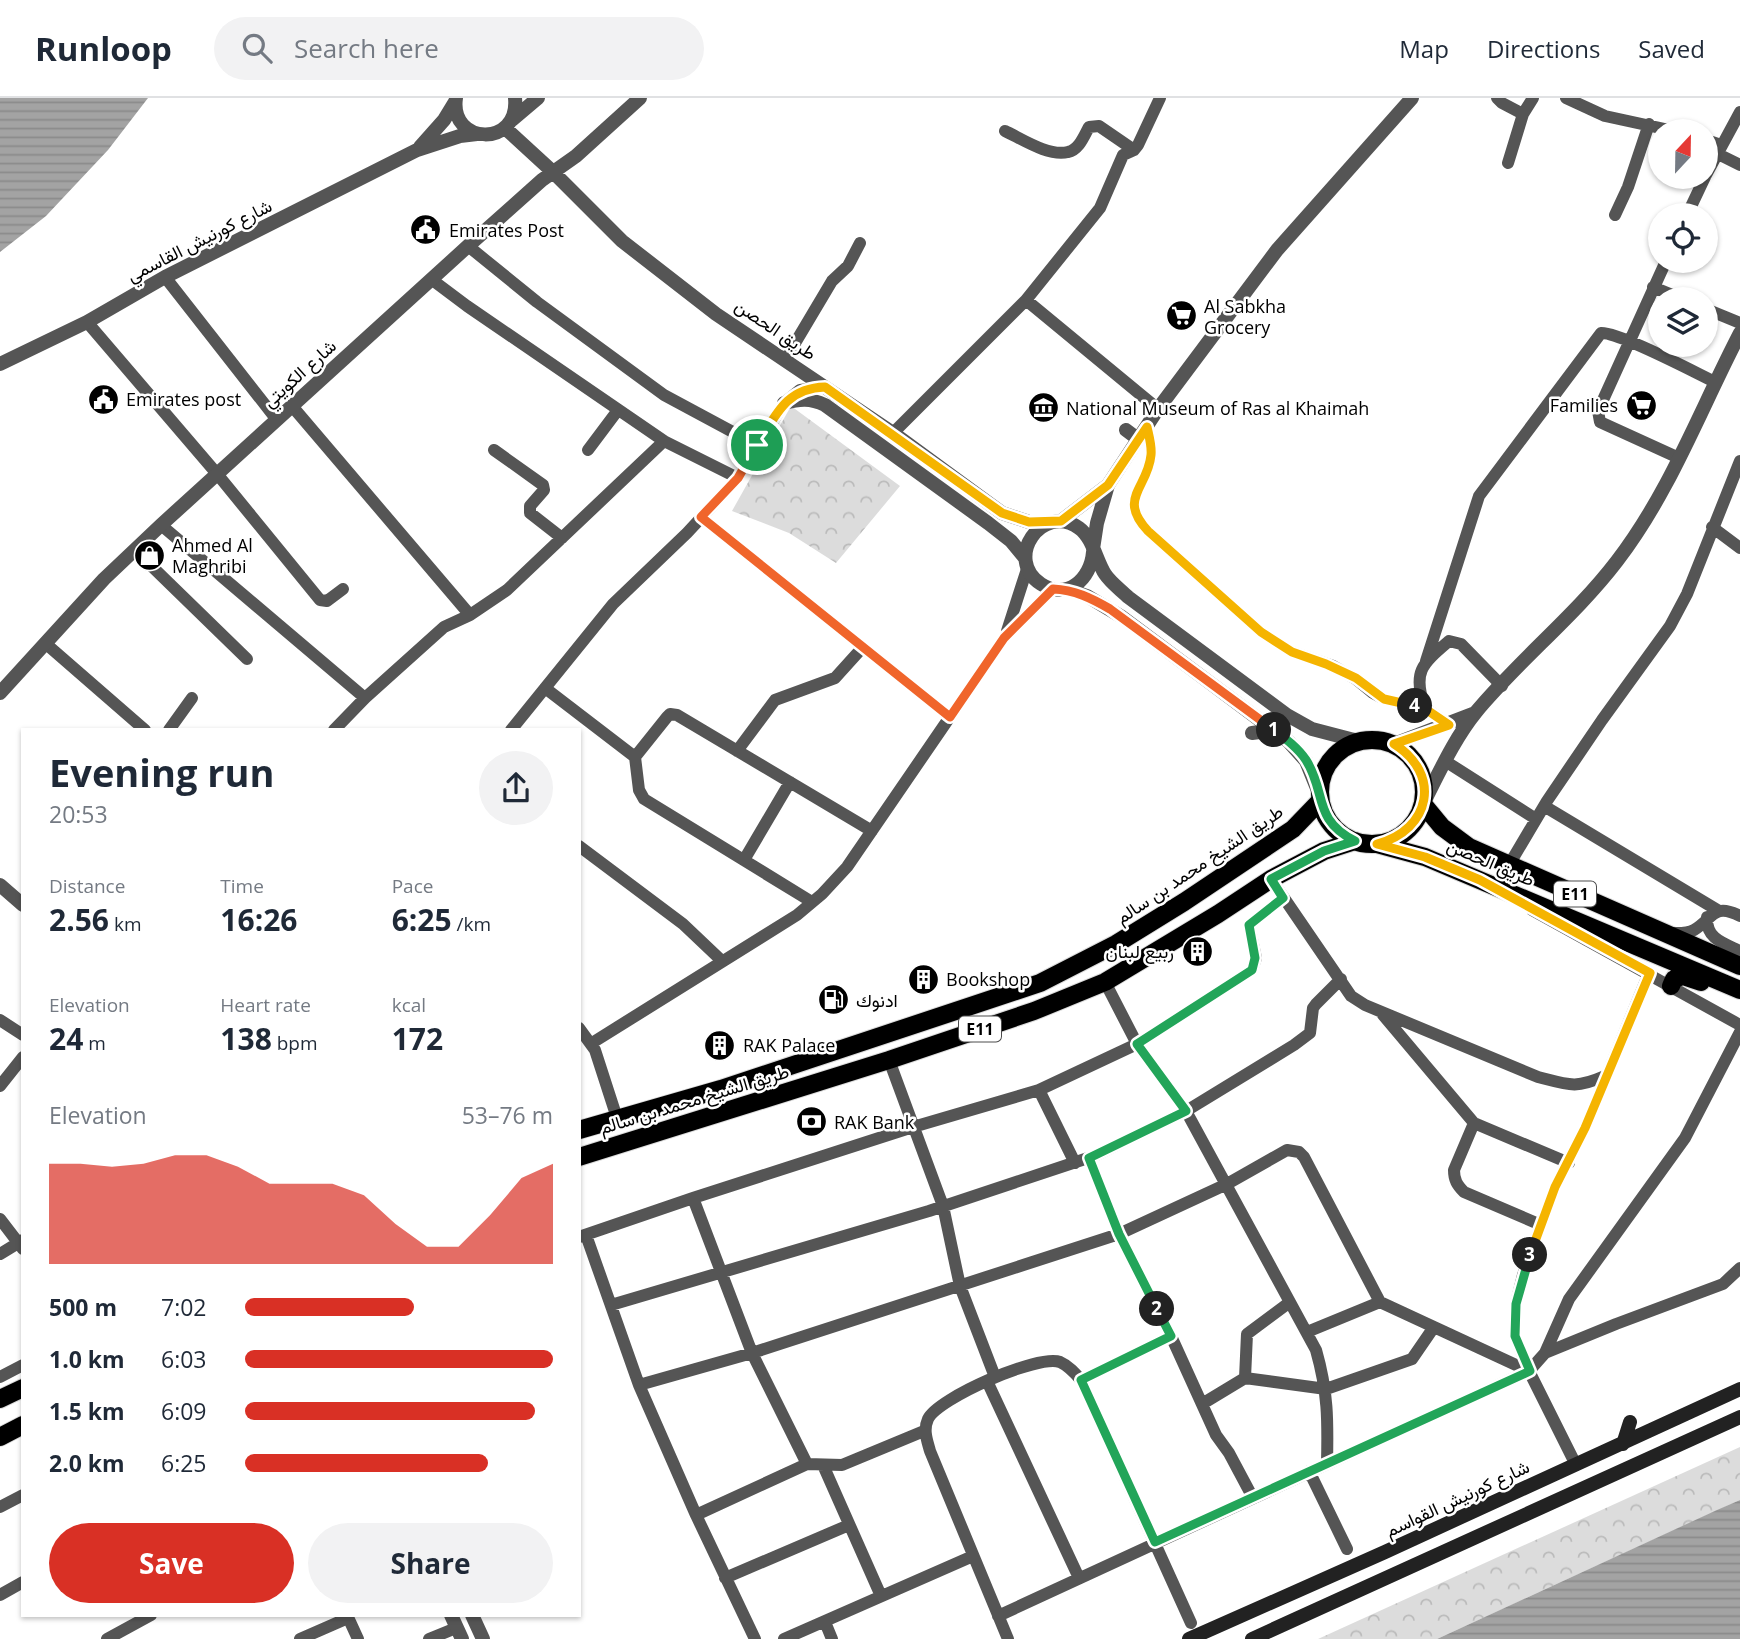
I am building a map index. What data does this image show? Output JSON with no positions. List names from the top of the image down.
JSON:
{
  "streets": {
    "main road": [
      "طريق الحصن",
      "طريق الشيخ محمد بن سالم",
      "E11",
      "شارع كورنيش القواسم"
    ],
    "street": ["شارع كورنيش القاسمي", "شارع الكويتي"]
  },
  "crossings": [
    ["شارع كورنيش القاسمي", "طريق الحصن"],
    ["طريق الحصن", "شارع الكويتي"],
    ["طريق الحصن", "طريق الشيخ محمد بن سالم"]
  ],
  "places": {
    "public building": ["Emirates Post", "Emirates post"],
    "supermarket": ["Al Sabkha Grocery", "Families"],
    "museum": ["National Museum of Ras al Khaimah"],
    "shop": ["Ahmed Al Maghribi"],
    "building": ["ربيع لبنان", "Bookshop", "RAK Palace"],
    "fuel station": ["ادنوك"],
    "bank": ["RAK Bank"]
  },
  "north": "top",
  "page": {
    "header": "Runloop",
    "search": "Search here",
    "nav": ["Map", "Directions", "Saved"],
    "pins": [
      "4",
      "1",
      "3",
      "2"
    ],
    "heading": ["Evening run", "20:53"],
    "stats": [
      ["Distance", "2.56 km"],
      ["Time", "16:26"],
      ["Pace", "6:25 /km"],
      ["Elevation", "24 m"],
      ["Heart rate", "138 bpm"],
      ["kcal", "172"]
    ],
    "chart": ["Elevation", "53–76 m"],
    "list": [
      {
        "name": "500 m",
        "note": "7:02"
      },
      {
        "name": "1.0 km",
        "note": "6:03"
      },
      {
        "name": "1.5 km",
        "note": "6:09"
      },
      {
        "name": "2.0 km",
        "note": "6:25"
      }
    ],
    "buttons": ["Save", "Share"]
  }
}
